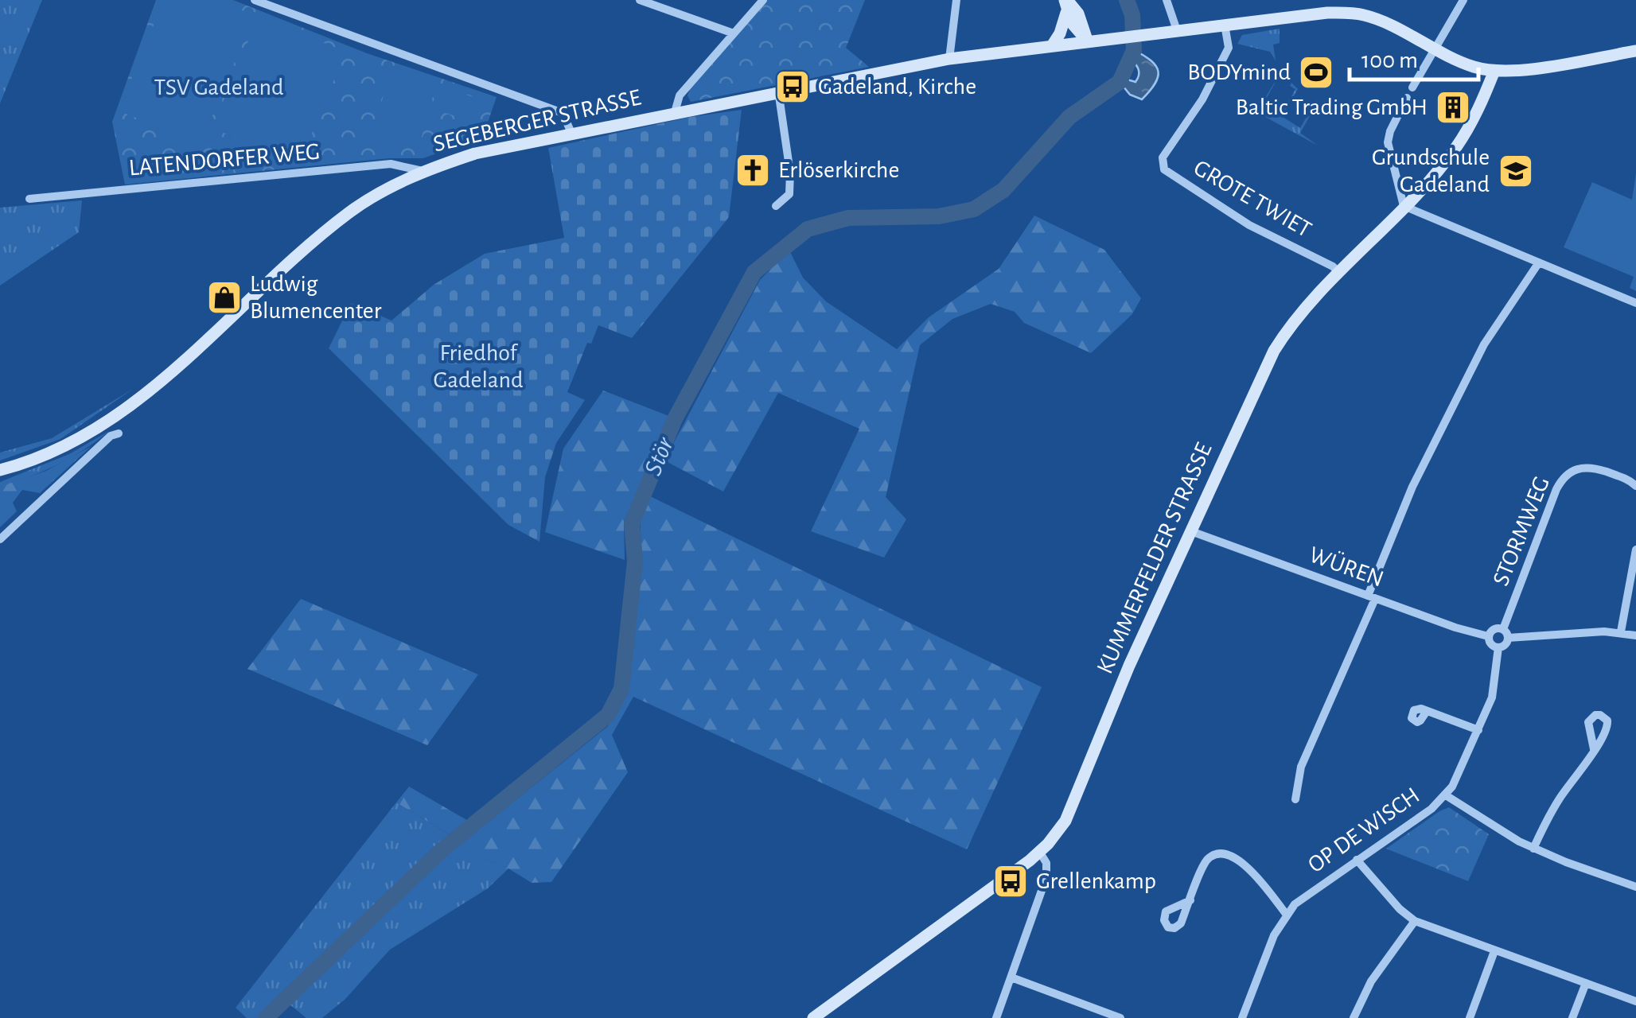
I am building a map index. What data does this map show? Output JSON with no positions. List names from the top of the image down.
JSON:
{
  "streets": {
    "main road": ["SEGEBERGER STRASSE", "KUMMERFELDER STRASSE"],
    "street": [
      "LATENDORFER WEG",
      "GROTE TWIET",
      "STORMWEG",
      "WÜREN",
      "OP DE WISCH"
    ]
  },
  "crossings": [
    ["SEGEBERGER STRASSE", "LATENDORFER WEG"],
    ["SEGEBERGER STRASSE", "GROTE TWIET"],
    ["SEGEBERGER STRASSE", "KUMMERFELDER STRASSE"],
    ["GROTE TWIET", "KUMMERFELDER STRASSE"],
    ["STORMWEG", "WÜREN"],
    ["STORMWEG", "OP DE WISCH"],
    ["KUMMERFELDER STRASSE", "WÜREN"],
    ["WÜREN", "OP DE WISCH"]
  ],
  "water": ["Stör"],
  "parks": ["TSV Gadeland", "Friedhof Gadeland"],
  "places": {
    "sports": ["BODYmind"],
    "bus stop": ["Gadeland, Kirche", "Grellenkamp"],
    "building": ["Baltic Trading GmbH"],
    "church": ["Erlöserkirche"],
    "school or university": ["Grundschule Gadeland"],
    "shop": ["Ludwig Blumencenter"]
  },
  "scale_bar": "100 m"
}
